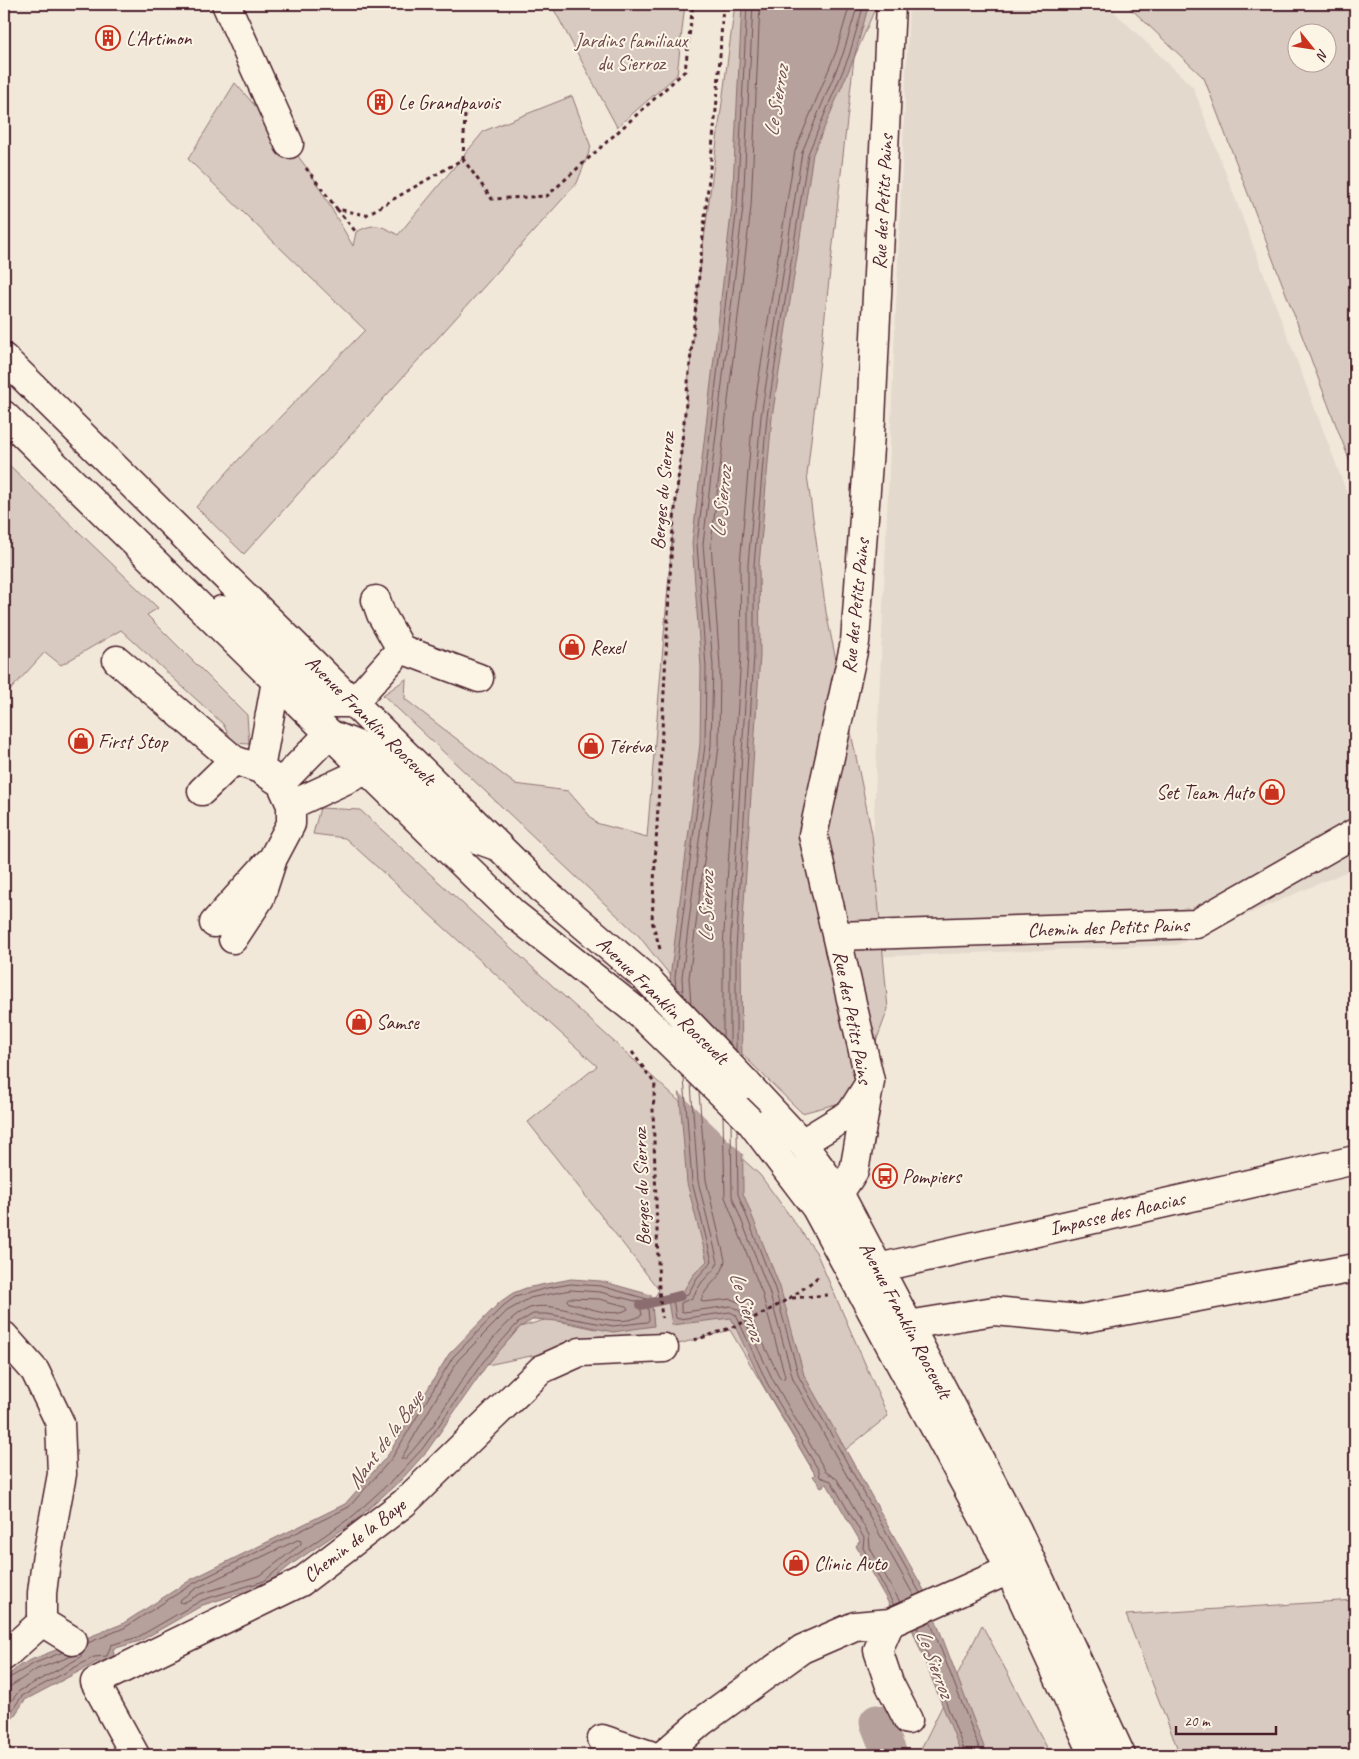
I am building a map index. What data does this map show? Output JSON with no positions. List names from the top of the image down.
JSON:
{
  "streets": {
    "main road": [
      "Rue des Petits Pains",
      "Avenue Franklin Roosevelt",
      "Chemin des Petits Pains",
      "Impasse des Acacias",
      "Chemin de la Baye"
    ],
    "path": ["Berges du Sierroz"]
  },
  "crossings": [
    ["Rue des Petits Pains", "Avenue Franklin Roosevelt"],
    ["Rue des Petits Pains", "Chemin des Petits Pains"],
    ["Berges du Sierroz", "Avenue Franklin Roosevelt"],
    ["Berges du Sierroz", "Chemin de la Baye"],
    ["Avenue Franklin Roosevelt", "Impasse des Acacias"]
  ],
  "water": ["Le Sierroz", "Nant de la Baye"],
  "parks": ["Jardins familiaux du Sierroz"],
  "places": {
    "building": ["L'Artimon", "Le Grandpavois"],
    "shop": [
      "Rexel",
      "First Stop",
      "Téréva",
      "Set Team Auto",
      "Samse",
      "Clinic Auto"
    ],
    "bus stop": ["Pompiers"]
  },
  "scale_bar": "20 m",
  "north": "bottom right"
}
